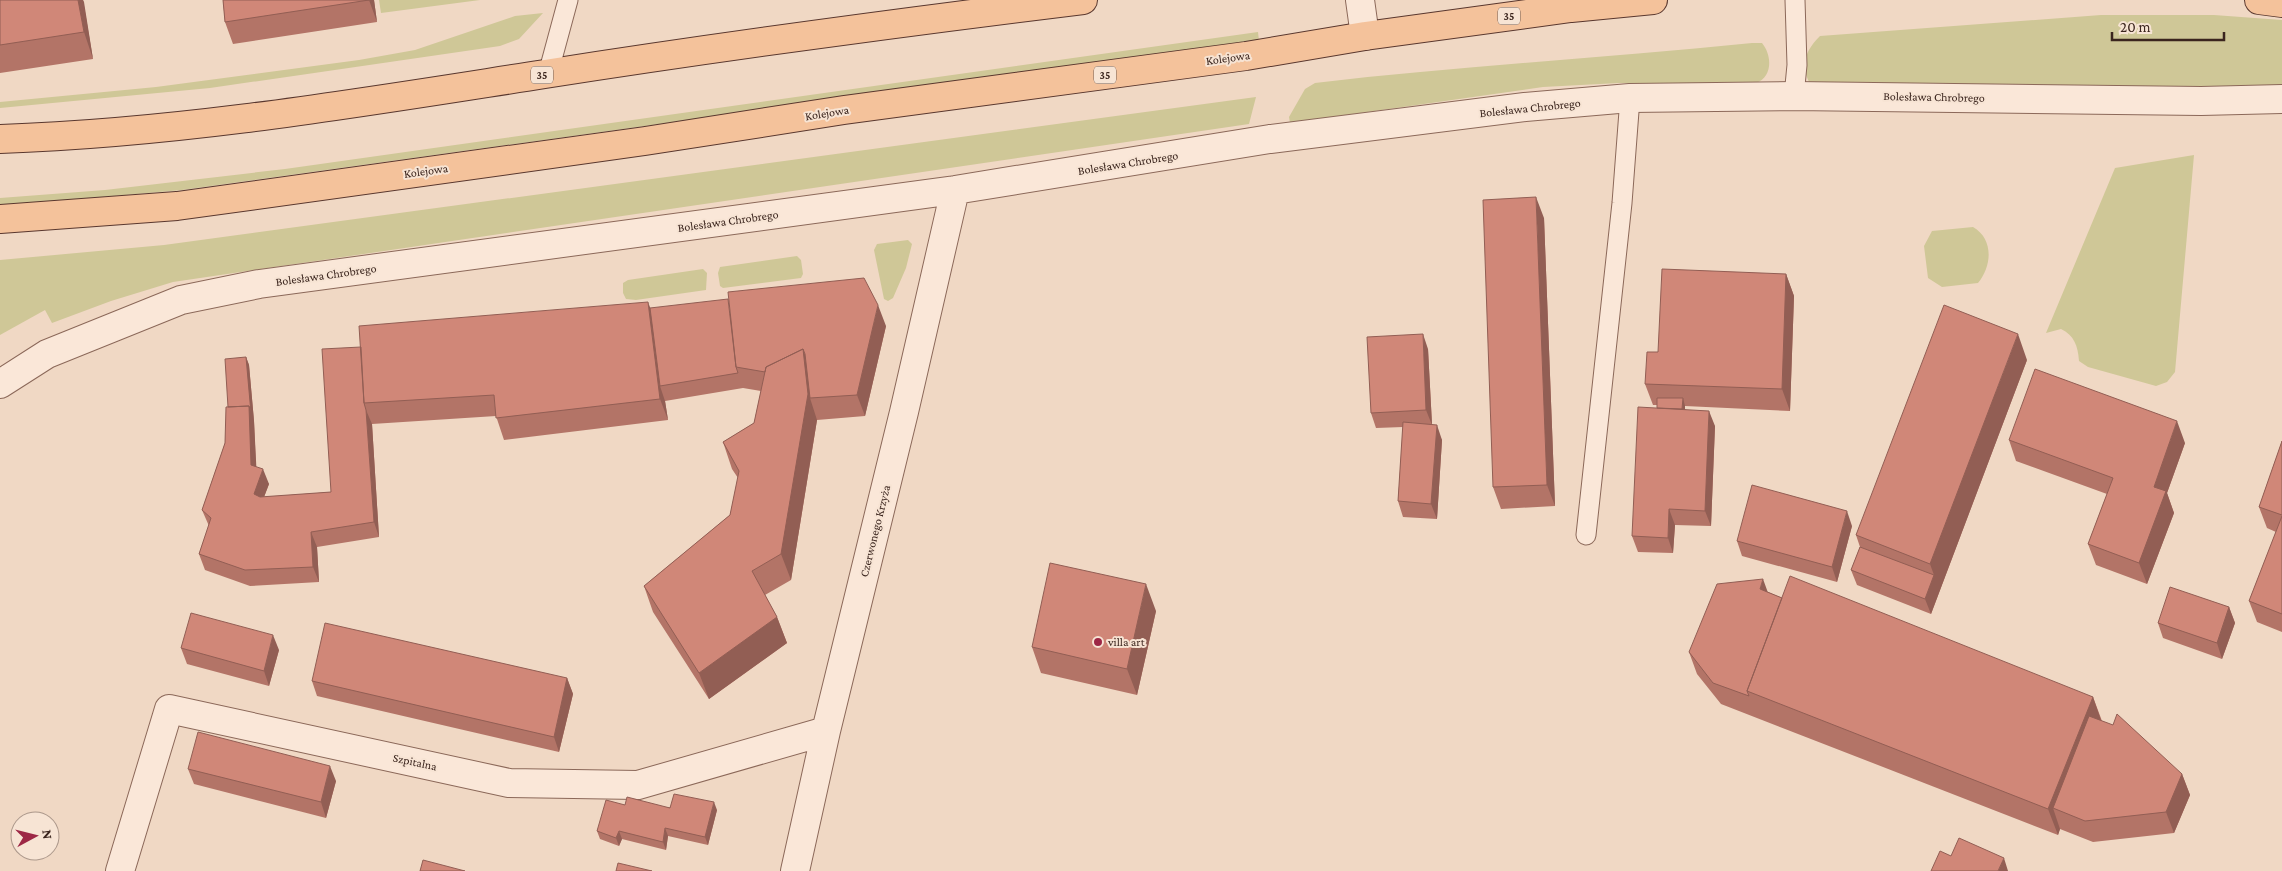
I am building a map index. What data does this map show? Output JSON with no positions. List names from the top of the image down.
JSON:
{
  "streets": {
    "main road": ["35", "Kolejowa"],
    "street": ["Bolesława Chrobrego", "Czerwonego Krzyża", "Szpitalna"]
  },
  "crossings": [
    ["Bolesława Chrobrego", "Czerwonego Krzyża"],
    ["Czerwonego Krzyża", "Szpitalna"]
  ],
  "places": ["villa art"],
  "scale_bar": "20 m",
  "north": "right"
}
